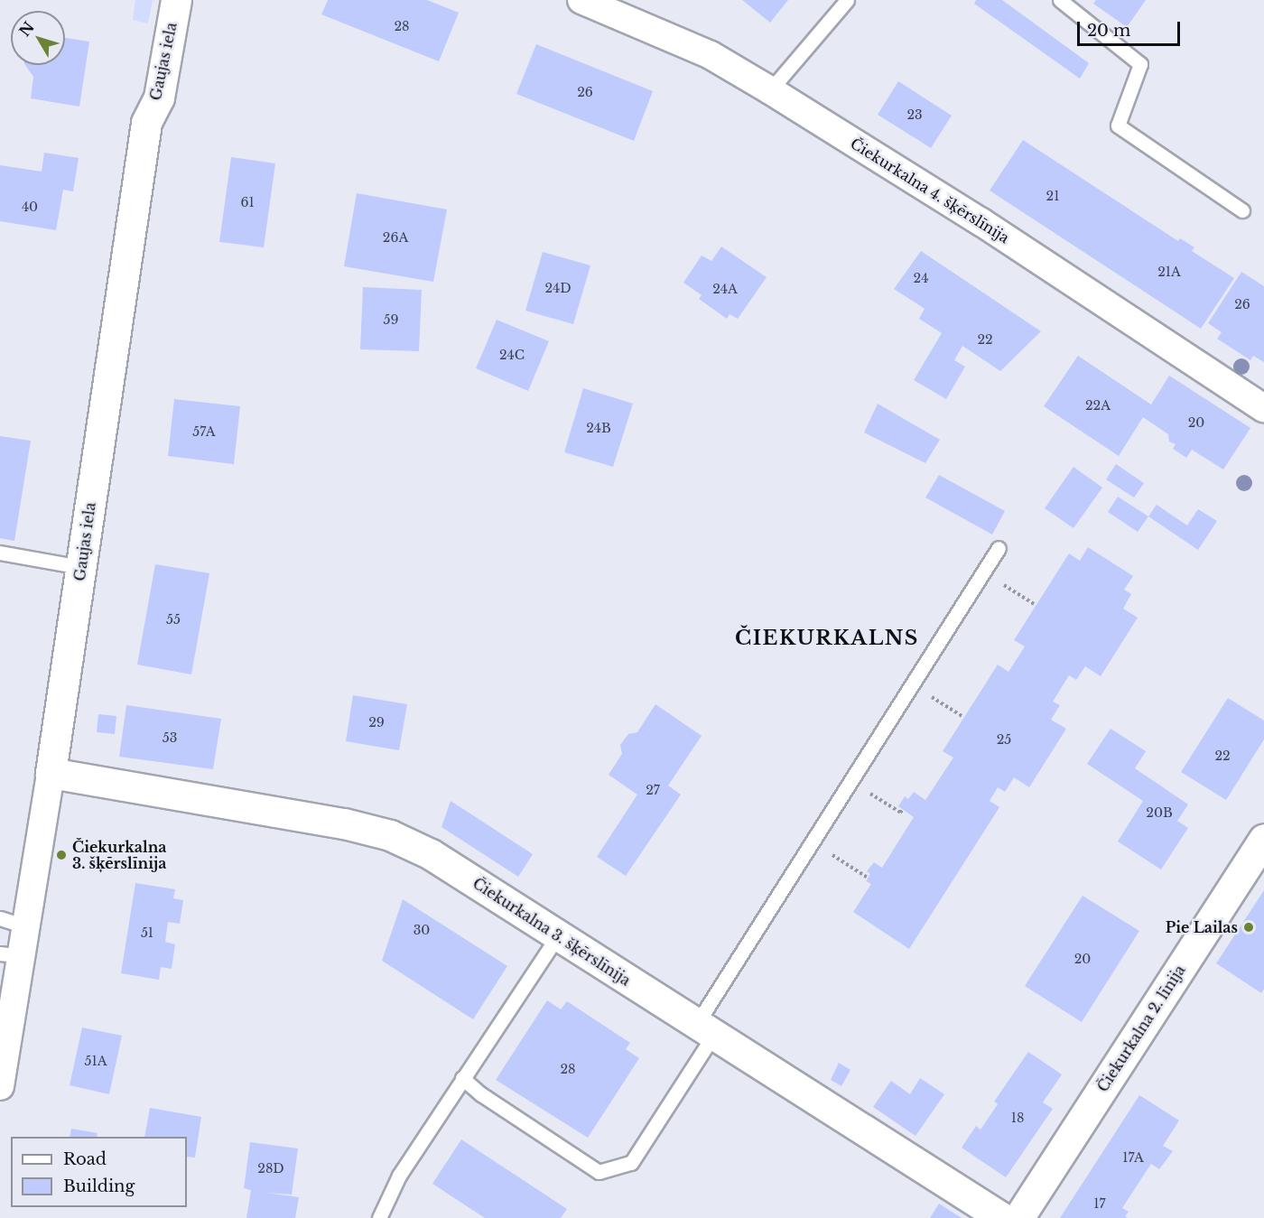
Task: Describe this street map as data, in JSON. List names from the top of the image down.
{
  "streets": {
    "street": [
      "Gaujas iela",
      "Čiekurkalna 4. šķērslīnija",
      "Čiekurkalna 3. šķērslīnija",
      "Čiekurkalna 2. līnija"
    ]
  },
  "crossings": [
    ["Gaujas iela", "Čiekurkalna 3. šķērslīnija"]
  ],
  "districts": ["ČIEKURKALNS"],
  "places": ["Čiekurkalna 3. šķērslīnija", "Pie Lailas"],
  "house_numbers": [
    "28",
    "26",
    "23",
    "21",
    "61",
    "40",
    "26A",
    "21A",
    "24",
    "24D",
    "24A",
    "26",
    "59",
    "22",
    "24C",
    "22A",
    "20",
    "24B",
    "57A",
    "55",
    "29",
    "53",
    "25",
    "22",
    "27",
    "20B",
    "30",
    "51",
    "20",
    "51A",
    "28",
    "18",
    "17A",
    "28D",
    "17"
  ],
  "legend": ["Road", "Building"],
  "scale_bar": "20 m",
  "north": "top left"
}
